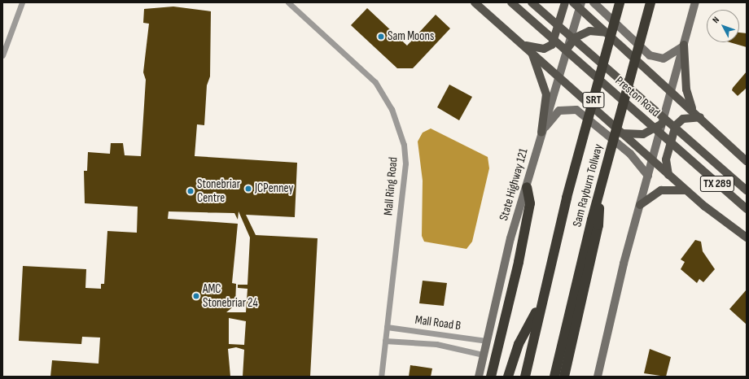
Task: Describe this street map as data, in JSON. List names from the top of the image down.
{
  "streets": {
    "highway": ["SRT", "Sam Rayburn Tollway"],
    "main road": ["Preston Road", "TX 289", "State Highway 121"],
    "street": ["Mall Ring Road", "Mall Road B"]
  },
  "crossings": [
    ["State Highway 121", "Mall Road B"],
    ["Mall Ring Road", "Mall Road B"]
  ],
  "places": [
    "Sam Moons",
    "JCPenney",
    "Stonebriar Centre",
    "AMC Stonebriar 24"
  ],
  "north": "top left"
}
